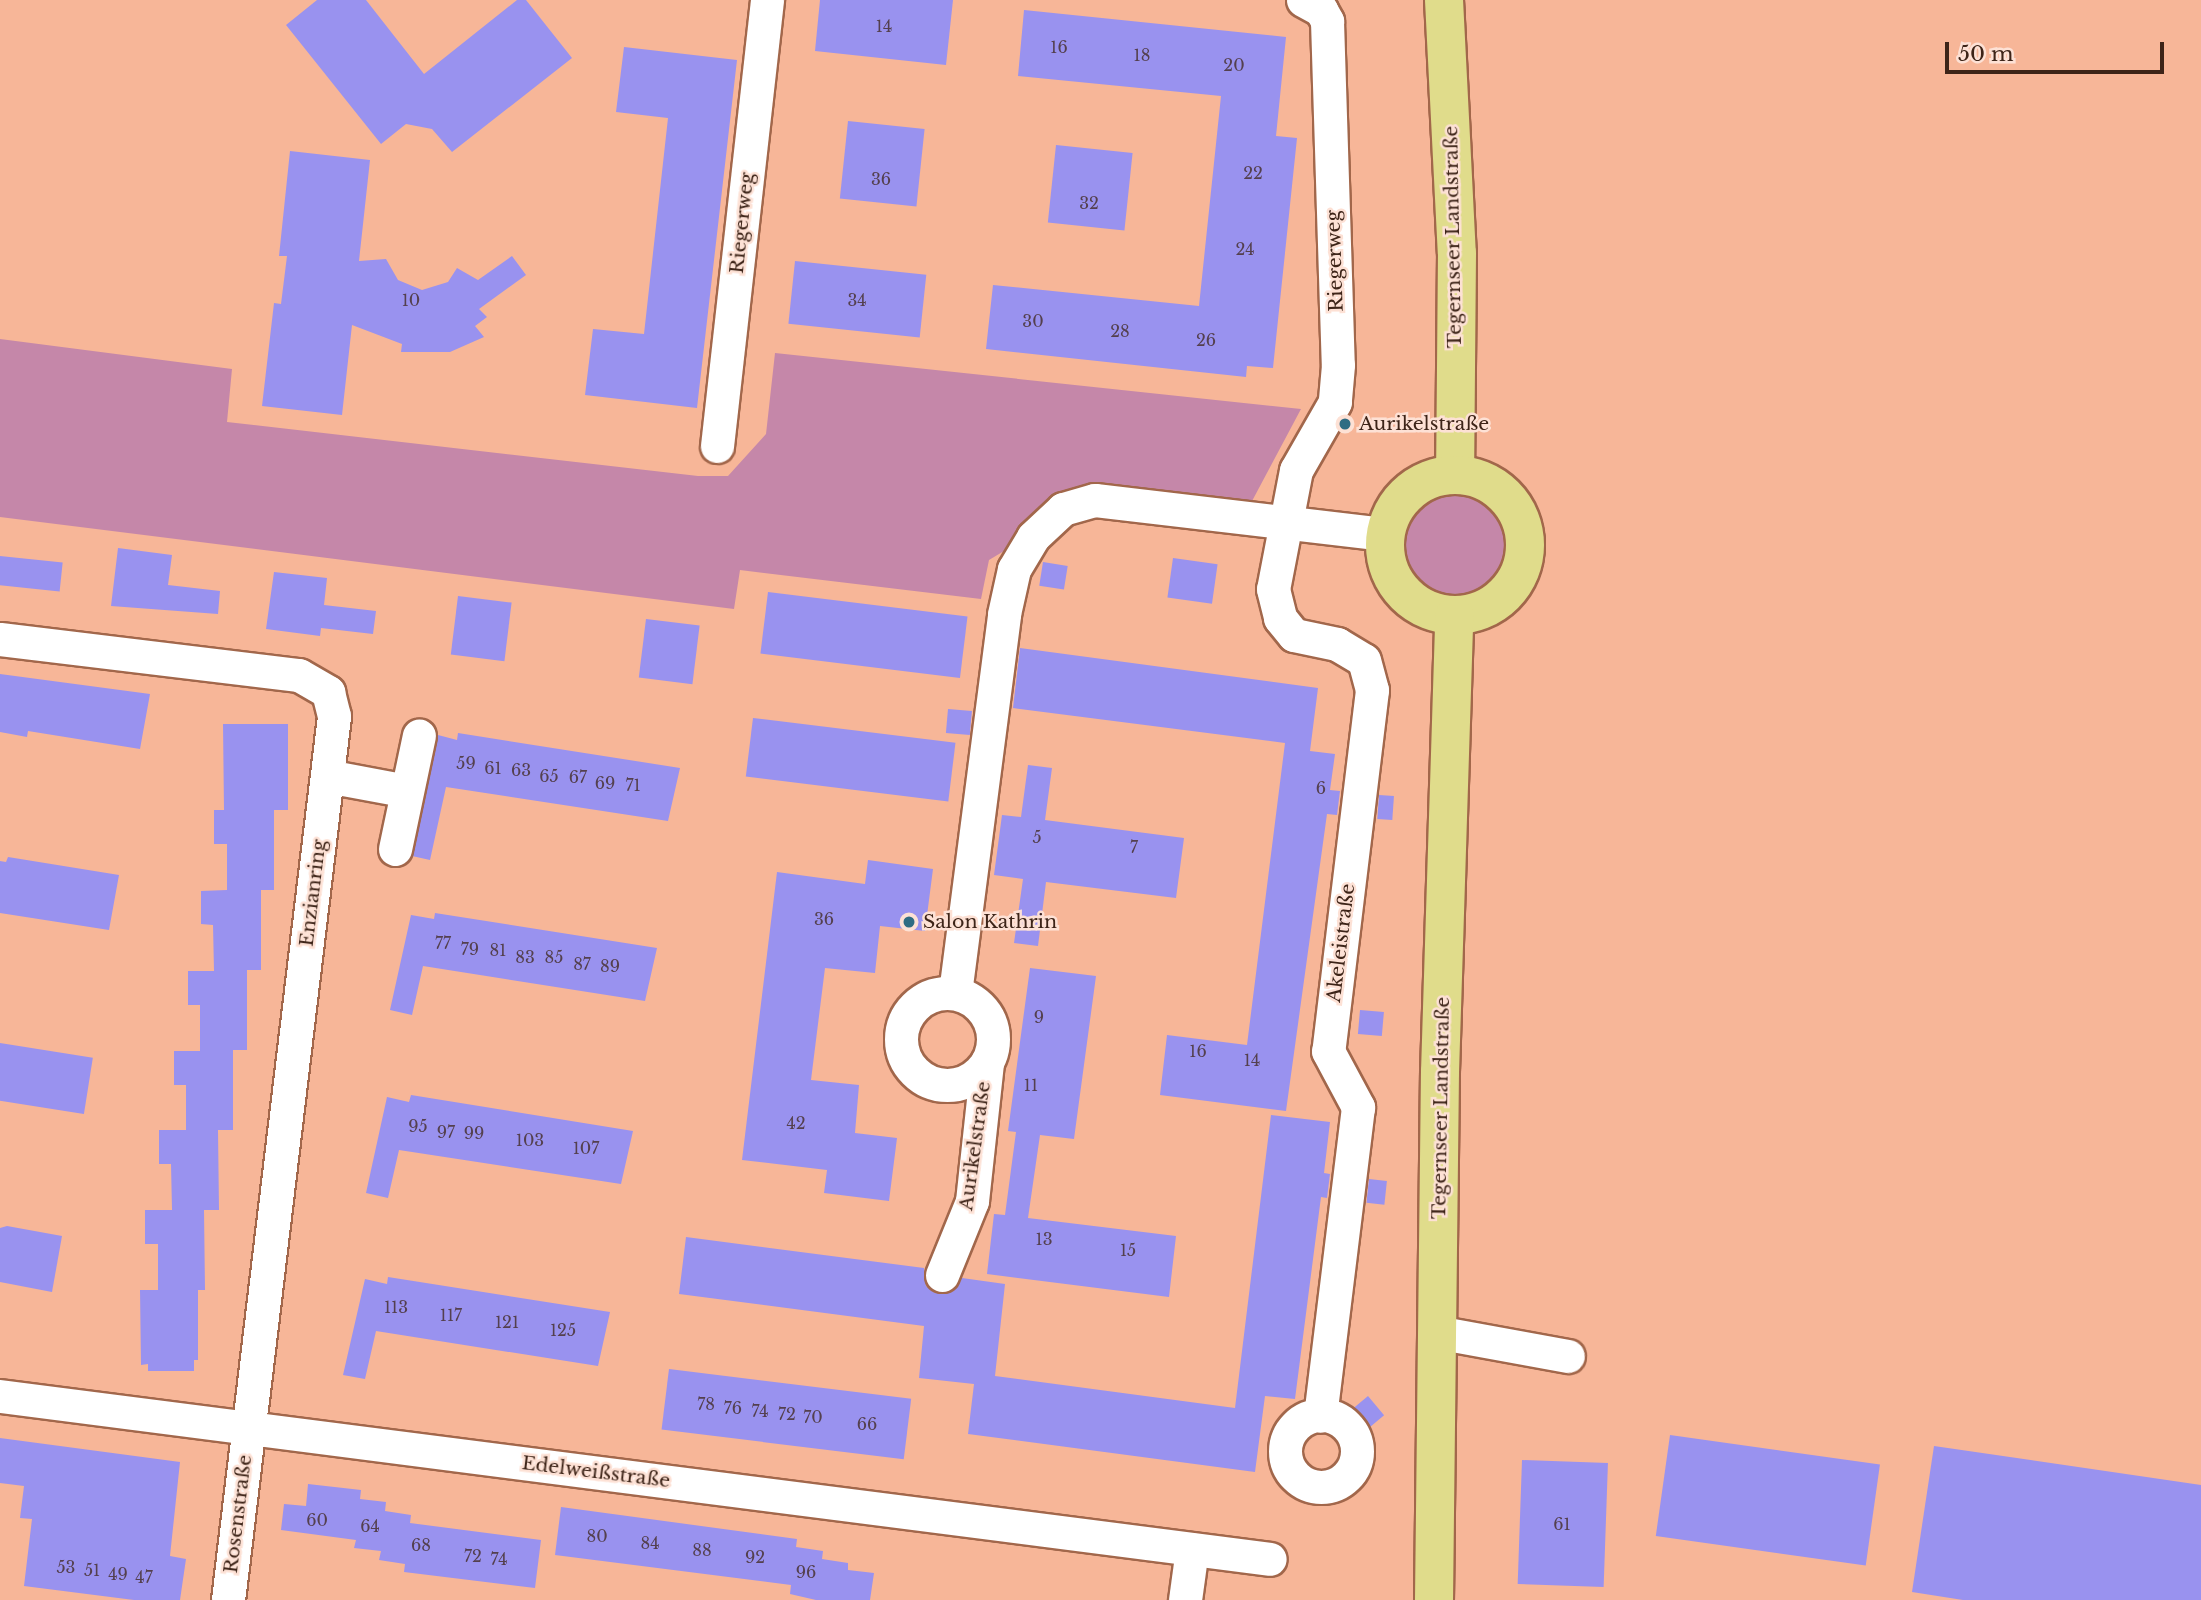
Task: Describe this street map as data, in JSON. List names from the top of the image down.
{
  "streets": {
    "main road": ["Tegernseer Landstraße"],
    "street": [
      "Riegerweg",
      "Enzianring",
      "Akeleistraße",
      "Aurikelstraße",
      "Edelweißstraße",
      "Rosenstraße"
    ]
  },
  "crossings": [
    ["Riegerweg", "Akeleistraße"],
    ["Enzianring", "Edelweißstraße"],
    ["Enzianring", "Rosenstraße"],
    ["Edelweißstraße", "Rosenstraße"]
  ],
  "places": ["Aurikelstraße", "Salon Kathrin"],
  "house_numbers": [
    "14",
    "16",
    "18",
    "20",
    "22",
    "36",
    "32",
    "24",
    "10",
    "34",
    "30",
    "28",
    "26",
    "59",
    "61",
    "63",
    "65",
    "67",
    "69",
    "71",
    "6",
    "5",
    "7",
    "36",
    "77",
    "79",
    "81",
    "83",
    "85",
    "87",
    "89",
    "9",
    "16",
    "14",
    "11",
    "42",
    "95",
    "97",
    "99",
    "103",
    "107",
    "13",
    "15",
    "113",
    "117",
    "121",
    "125",
    "78",
    "76",
    "74",
    "72",
    "70",
    "66",
    "60",
    "61",
    "64",
    "80",
    "84",
    "68",
    "88",
    "72",
    "92",
    "74",
    "53",
    "51",
    "96",
    "49",
    "47"
  ],
  "scale_bar": "50 m"
}
